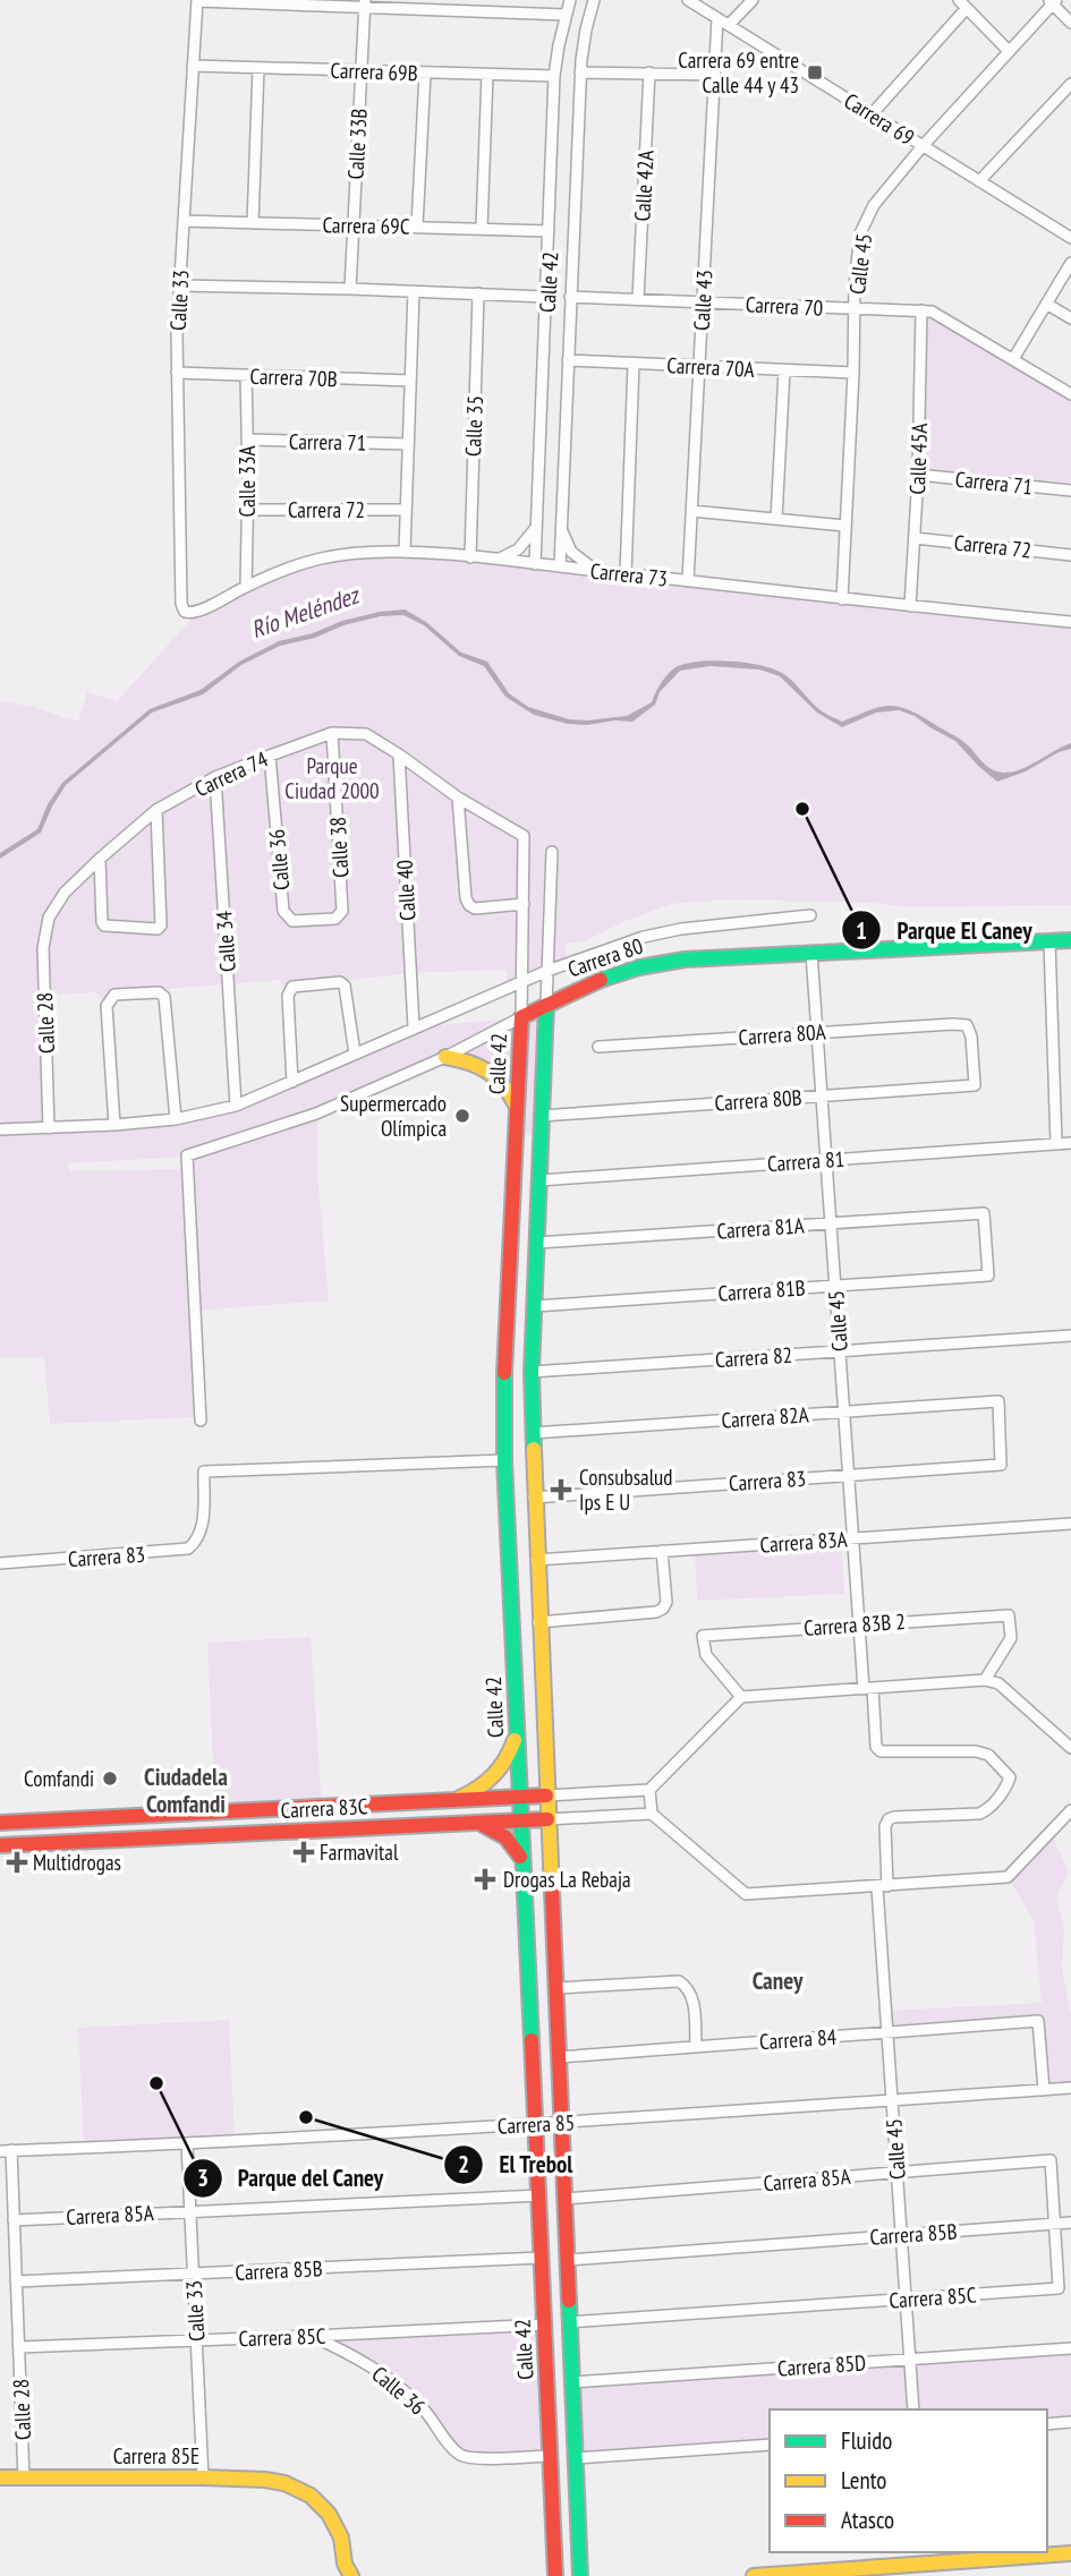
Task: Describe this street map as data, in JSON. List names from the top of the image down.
{
  "streets": {
    "street": [
      "Carrera 69B",
      "Carrera 69",
      "Calle 33B",
      "Calle 42A",
      "Carrera 69C",
      "Calle 45",
      "Calle 42",
      "Calle 33",
      "Calle 43",
      "Carrera 70",
      "Carrera 70A",
      "Carrera 70B",
      "Calle 35",
      "Carrera 71",
      "Calle 45A",
      "Calle 33A",
      "Carrera 72",
      "Carrera 73",
      "Carrera 74",
      "Calle 38",
      "Calle 36",
      "Calle 40",
      "Calle 34",
      "Carrera 80",
      "Calle 28",
      "Carrera 80A",
      "Carrera 80B",
      "Carrera 81",
      "Carrera 81A",
      "Carrera 81B",
      "Carrera 82",
      "Carrera 82A",
      "Carrera 83",
      "Carrera 83A",
      "Carrera 83B 2",
      "Carrera 83C",
      "Carrera 84",
      "Carrera 85",
      "Carrera 85A",
      "Carrera 85B",
      "Carrera 85C",
      "Carrera 85D",
      "Carrera 85E"
    ]
  },
  "crossings": [
    ["Carrera 69B", "Calle 33B"],
    ["Carrera 69B", "Calle 42"],
    ["Carrera 69B", "Calle 33"],
    ["Carrera 69", "Calle 45"],
    ["Carrera 69", "Calle 43"],
    ["Calle 33B", "Carrera 69C"],
    ["Calle 42A", "Carrera 70"],
    ["Carrera 69C", "Calle 42"],
    ["Carrera 69C", "Calle 33"],
    ["Calle 45", "Carrera 70"],
    ["Calle 45", "Carrera 70A"],
    ["Calle 45", "Carrera 73"],
    ["Calle 45", "Carrera 80"],
    ["Calle 45", "Carrera 80A"],
    ["Calle 45", "Carrera 80B"],
    ["Calle 45", "Carrera 81"],
    ["Calle 45", "Carrera 81A"],
    ["Calle 45", "Carrera 81B"],
    ["Calle 45", "Carrera 82"],
    ["Calle 45", "Carrera 82A"],
    ["Calle 45", "Carrera 83"],
    ["Calle 45", "Carrera 83A"],
    ["Calle 45", "Carrera 83B 2"],
    ["Calle 45", "Carrera 84"],
    ["Calle 45", "Carrera 85"],
    ["Calle 45", "Carrera 85A"],
    ["Calle 45", "Carrera 85B"],
    ["Calle 45", "Carrera 85C"],
    ["Calle 45", "Carrera 85D"],
    ["Calle 42", "Carrera 70"],
    ["Calle 42", "Carrera 70A"],
    ["Calle 42", "Carrera 73"],
    ["Calle 42", "Carrera 74"],
    ["Calle 42", "Calle 36"],
    ["Calle 42", "Carrera 80"],
    ["Calle 42", "Carrera 83"],
    ["Calle 42", "Carrera 83C"],
    ["Calle 42", "Carrera 85"],
    ["Calle 42", "Carrera 85A"],
    ["Calle 42", "Carrera 85B"],
    ["Calle 42", "Carrera 85C"],
    ["Calle 33", "Carrera 70B"],
    ["Calle 33", "Carrera 73"],
    ["Calle 33", "Carrera 85"],
    ["Calle 33", "Carrera 85A"],
    ["Calle 33", "Carrera 85B"],
    ["Calle 33", "Carrera 85C"],
    ["Calle 33", "Carrera 85E"],
    ["Calle 43", "Carrera 70"],
    ["Calle 43", "Carrera 70A"],
    ["Calle 43", "Carrera 73"],
    ["Carrera 70", "Calle 45A"],
    ["Carrera 70B", "Calle 33A"],
    ["Calle 35", "Carrera 73"],
    ["Carrera 71", "Calle 45A"],
    ["Carrera 71", "Calle 33A"],
    ["Calle 45A", "Carrera 72"],
    ["Calle 45A", "Carrera 73"],
    ["Calle 33A", "Carrera 72"],
    ["Calle 33A", "Carrera 73"],
    ["Carrera 74", "Calle 38"],
    ["Carrera 74", "Calle 36"],
    ["Carrera 74", "Calle 40"],
    ["Carrera 74", "Calle 34"],
    ["Carrera 74", "Calle 28"],
    ["Calle 38", "Calle 36"],
    ["Calle 36", "Carrera 85C"],
    ["Calle 40", "Carrera 80"],
    ["Calle 34", "Carrera 80"],
    ["Carrera 80", "Calle 28"],
    ["Calle 28", "Carrera 85"],
    ["Calle 28", "Carrera 85A"],
    ["Calle 28", "Carrera 85B"],
    ["Calle 28", "Carrera 85C"],
    ["Calle 28", "Carrera 85E"],
    ["Carrera 80A", "Carrera 80B"],
    ["Carrera 81A", "Carrera 81B"],
    ["Carrera 82A", "Carrera 83"],
    ["Carrera 84", "Carrera 85"],
    ["Carrera 85A", "Carrera 85B"],
    ["Carrera 85A", "Carrera 85C"],
    ["Carrera 85B", "Carrera 85C"]
  ],
  "districts": ["Ciudadela Comfandi", "Caney"],
  "water": ["Río Meléndez"],
  "parks": ["Parque Ciudad 2000"],
  "places": {
    "transit": ["Carrera 69 entre Calle 44 y 43"],
    "other": [
      "Parque El Caney",
      "Supermercado Olímpica",
      "Comfandi",
      "Parque del Caney",
      "El Trebol"
    ],
    "health": [
      "Consubsalud Ips E U",
      "Farmavital",
      "Multidrogas",
      "Drogas La Rebaja"
    ]
  },
  "legend": ["Fluido", "Lento", "Atasco"]
}
